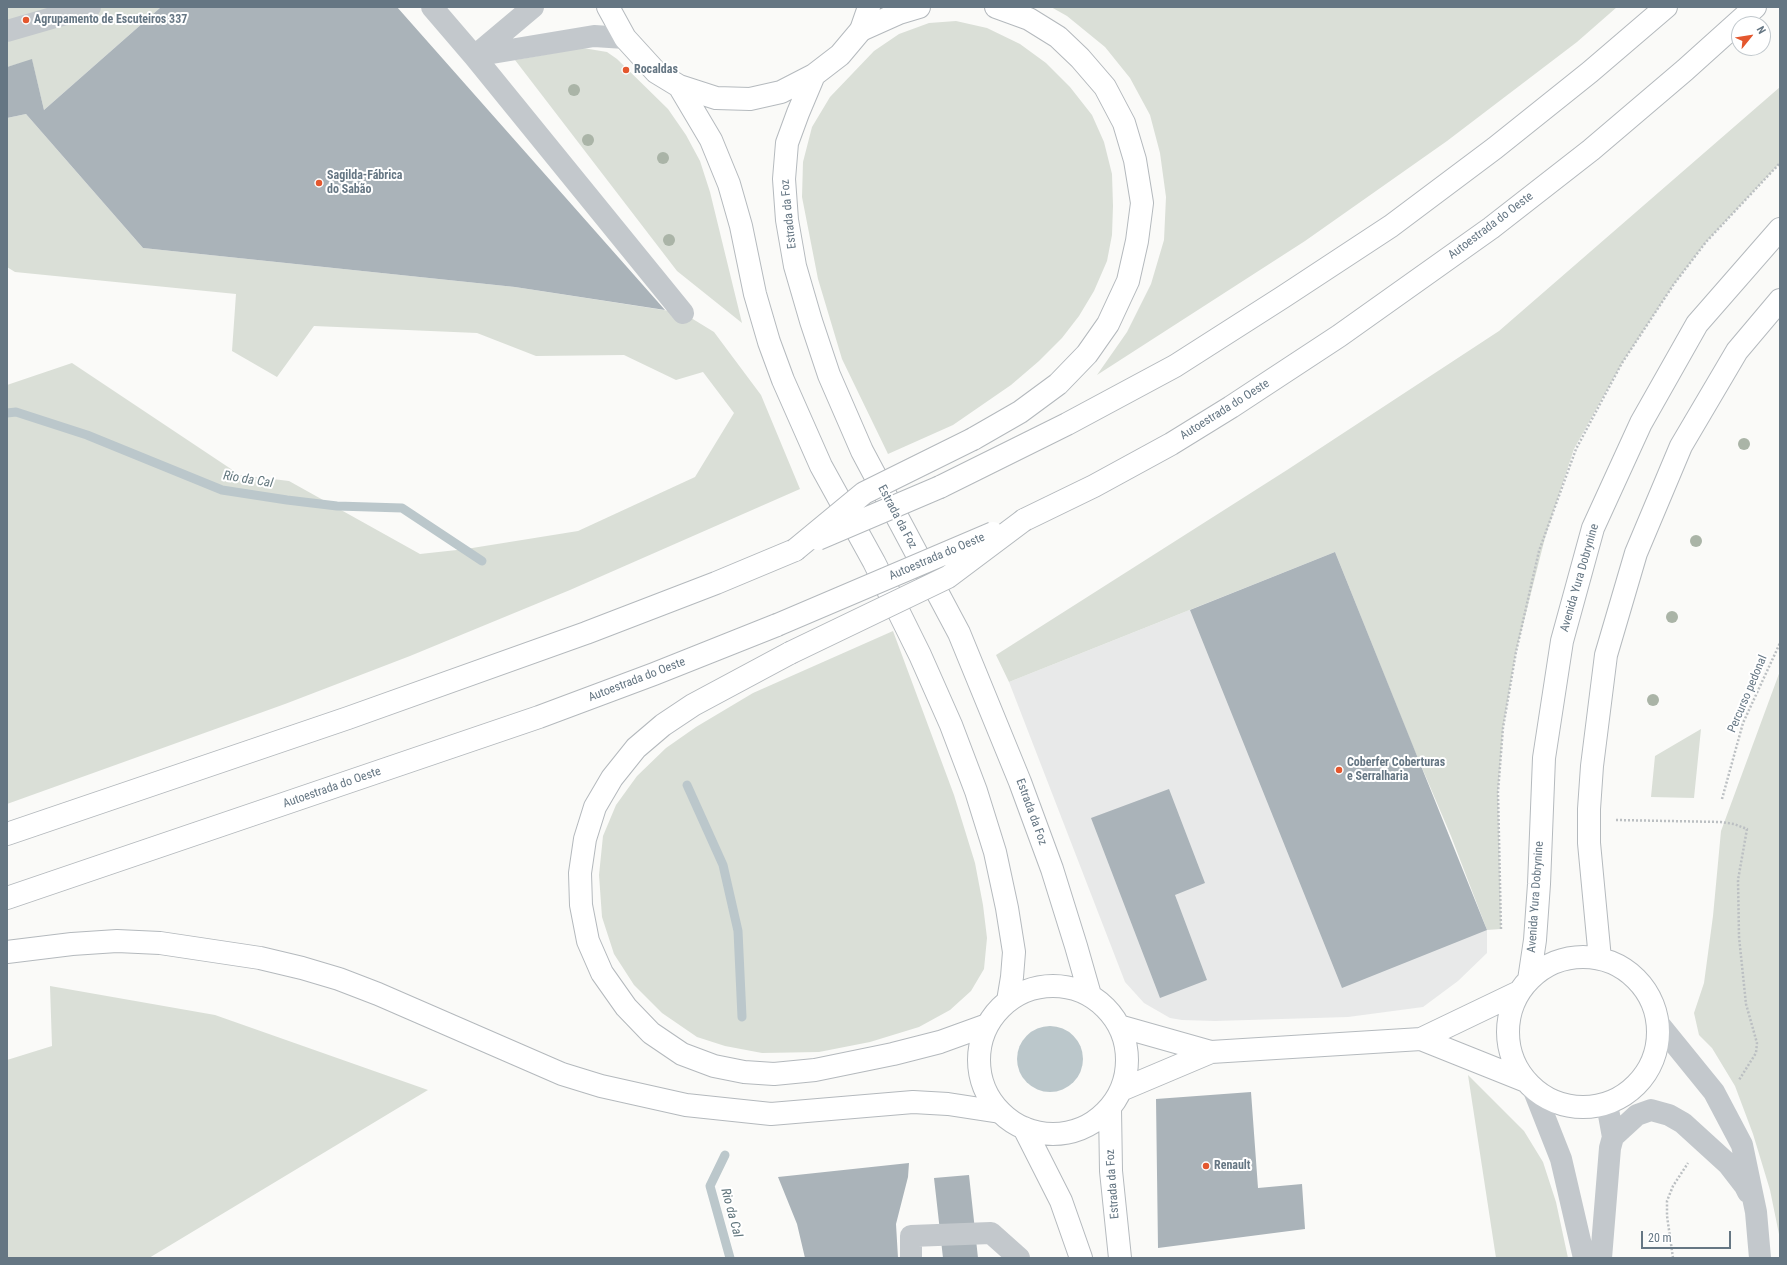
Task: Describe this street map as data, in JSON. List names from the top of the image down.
{
  "streets": {
    "main road": ["Estrada da Foz", "Autoestrada do Oeste", "Avenida Yura Dobrynine"],
    "path": ["Percurso pedonal"]
  },
  "water": ["Rio da Cal"],
  "places": [
    "Agrupamento de Escuteiros 337",
    "Rocaldas",
    "Sagilda-Fábrica do Sabão",
    "Coberfer Coberturas e Serralharia",
    "Renault"
  ],
  "scale_bar": "20 m",
  "north": "top right"
}
